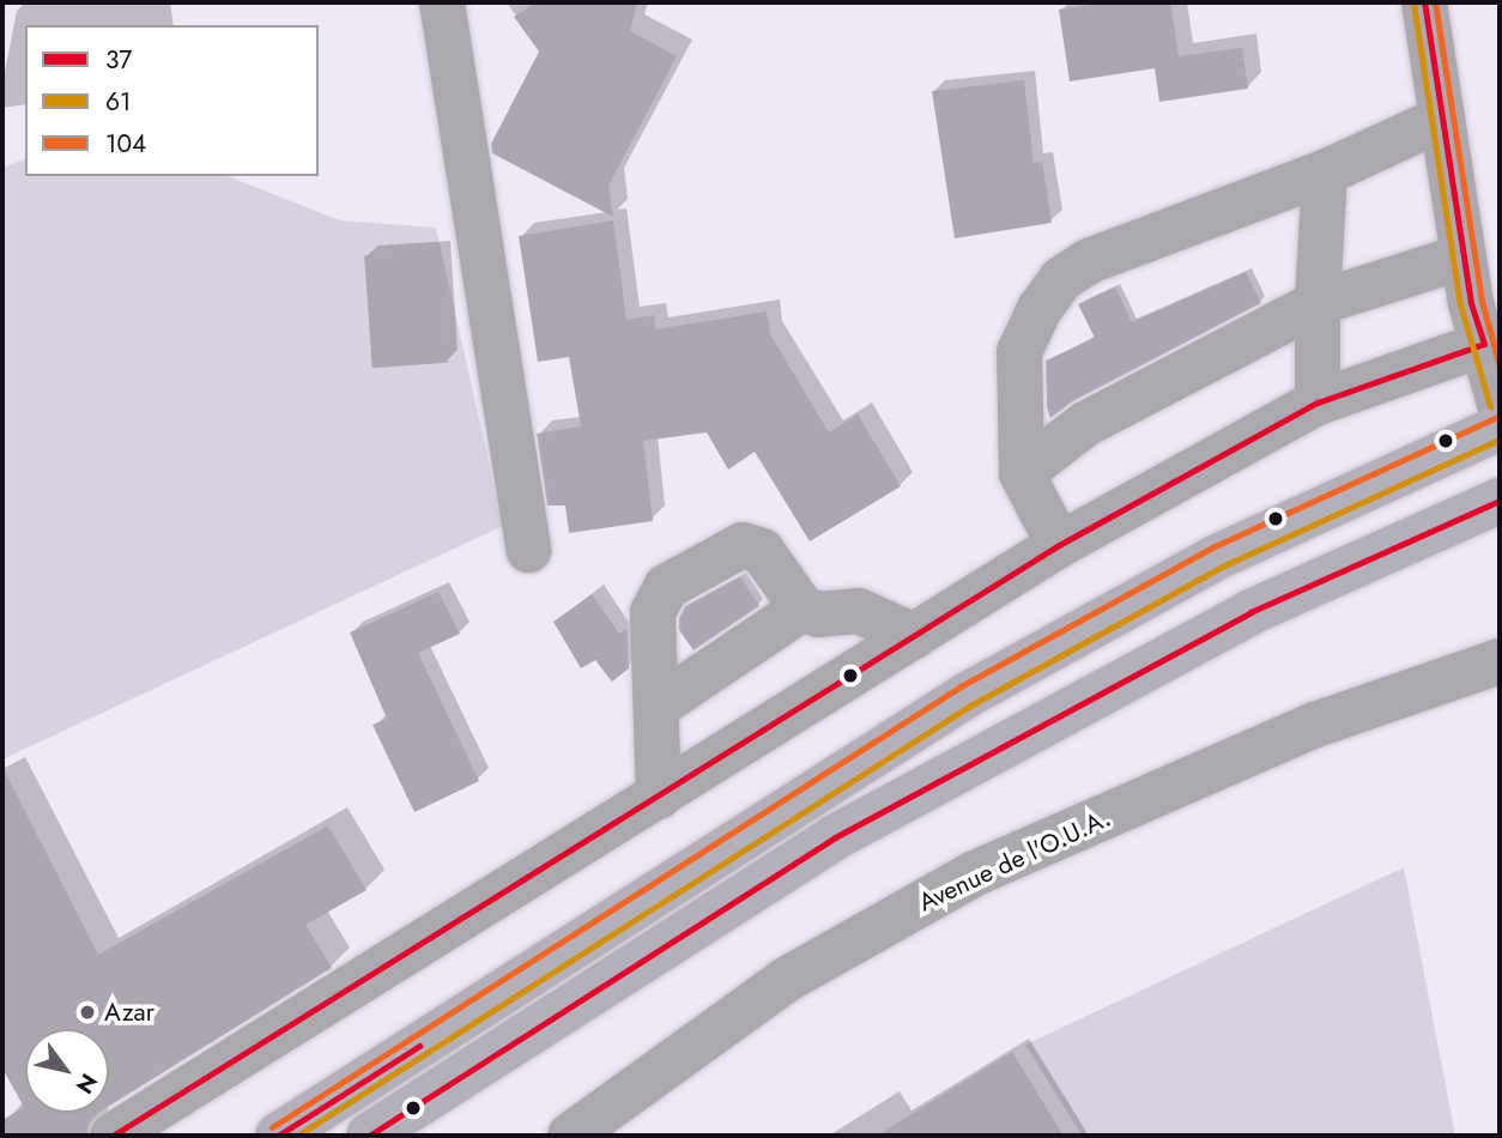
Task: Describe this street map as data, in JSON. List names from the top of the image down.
{
  "streets": {
    "street": ["Avenue de l'O.U.A."]
  },
  "places": ["Azar"],
  "lines": ["transit line 37", "transit line 104", "transit line 61"],
  "legend": ["37", "61", "104"],
  "north": "bottom right"
}
